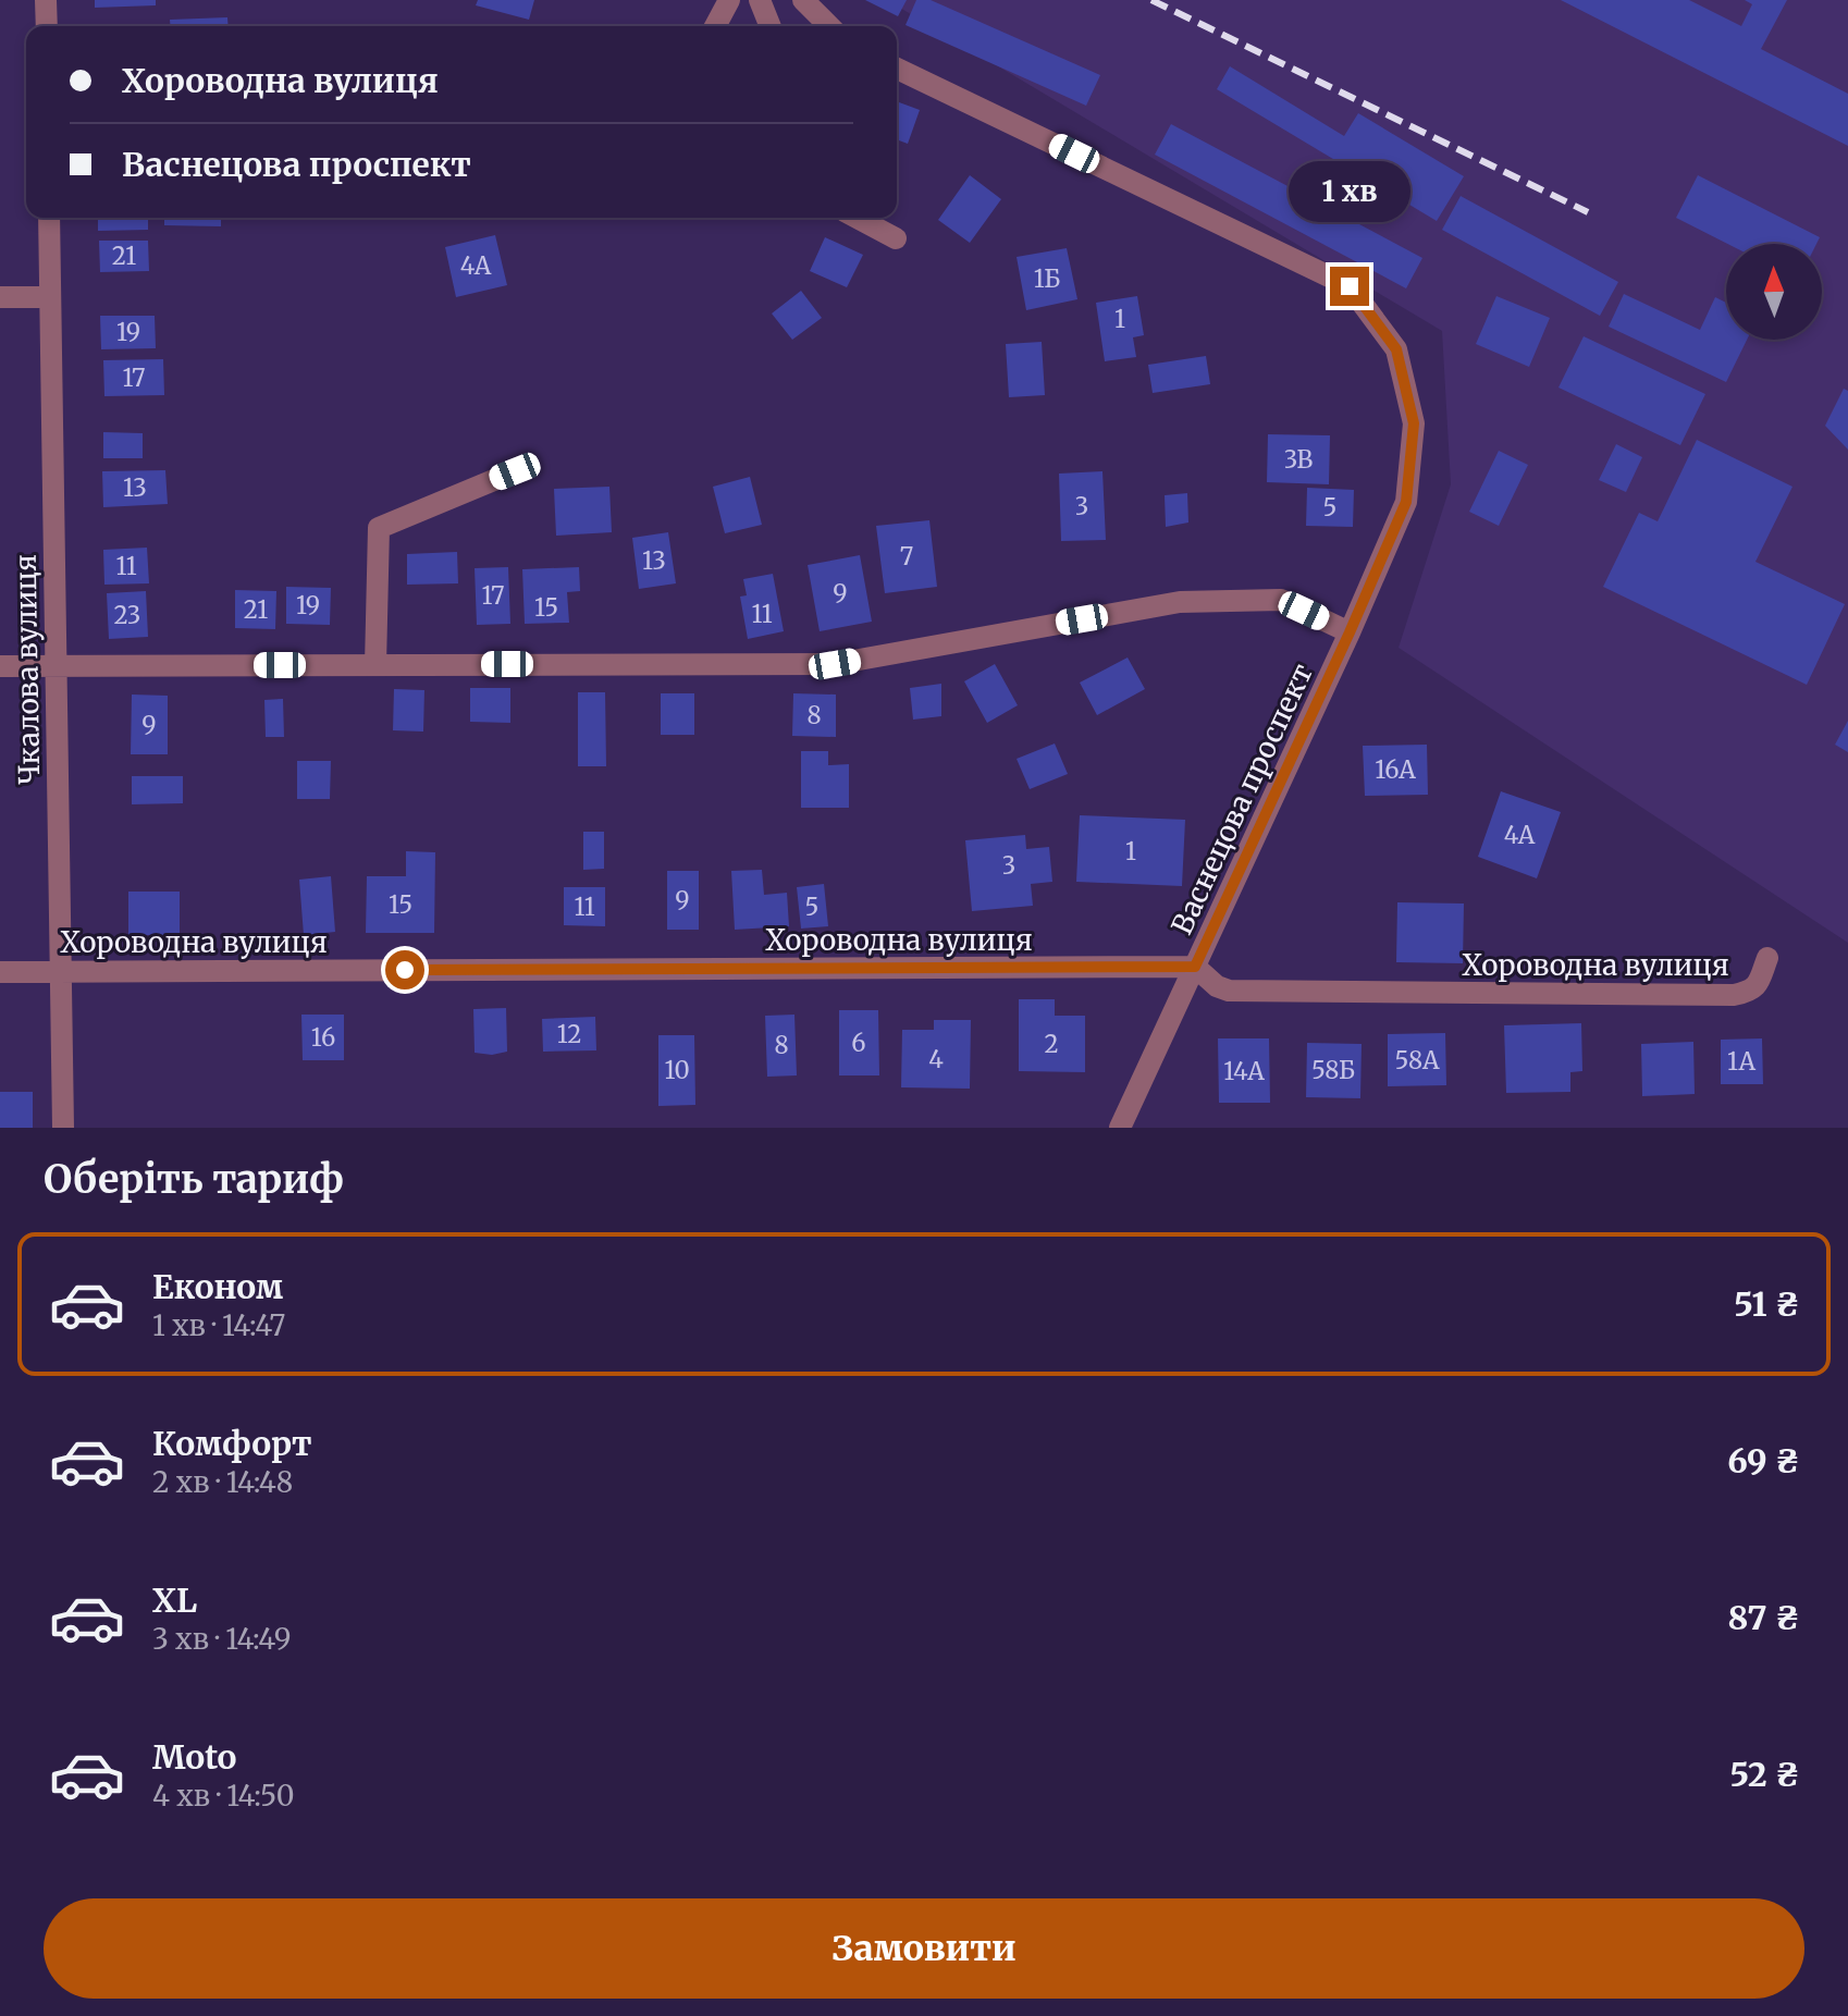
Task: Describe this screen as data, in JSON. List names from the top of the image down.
{
  "streets": {
    "street": ["Чкалова вулиця", "Васнецова проспект", "Хороводна вулиця"]
  },
  "crossings": [
    ["Чкалова вулиця", "Хороводна вулиця"],
    ["Васнецова проспект", "Хороводна вулиця"]
  ],
  "house_numbers": [
    "21",
    "4А",
    "1Б",
    "1",
    "19",
    "17",
    "3В",
    "13",
    "3",
    "5",
    "7",
    "13",
    "11",
    "9",
    "17",
    "19",
    "15",
    "21",
    "11",
    "23",
    "8",
    "9",
    "16А",
    "4А",
    "1",
    "3",
    "9",
    "15",
    "11",
    "5",
    "12",
    "16",
    "6",
    "2",
    "8",
    "4",
    "58А",
    "1А",
    "10",
    "58Б",
    "14А"
  ],
  "north": "top",
  "page": {
    "banner": ["Хороводна вулиця", "Васнецова проспект"],
    "bubble": "1 хв",
    "heading": "Оберіть тариф",
    "list": [
      {
        "name": "Економ",
        "note": "1 хв · 14:47",
        "value": "51 ₴"
      },
      {
        "name": "Комфорт",
        "note": "2 хв · 14:48",
        "value": "69 ₴"
      },
      {
        "name": "XL",
        "note": "3 хв · 14:49",
        "value": "87 ₴"
      },
      {
        "name": "Moto",
        "note": "4 хв · 14:50",
        "value": "52 ₴"
      }
    ],
    "buttons": "Замовити"
  }
}
